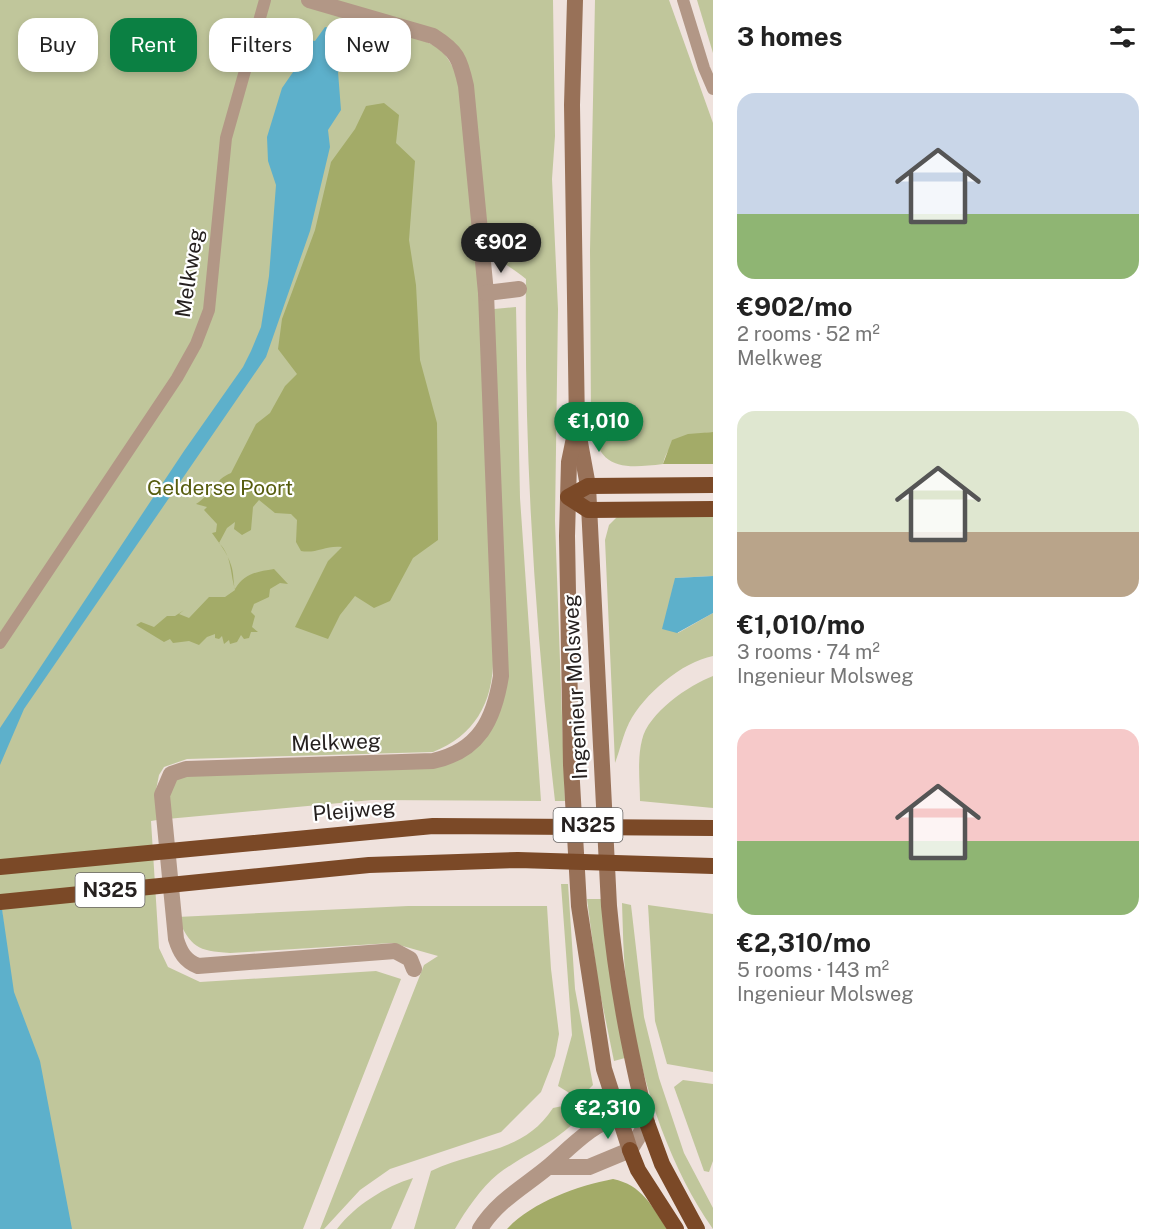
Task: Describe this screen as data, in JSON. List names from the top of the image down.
{
  "streets": {
    "highway": ["Pleijweg", "N325"],
    "main road": ["Ingenieur Molsweg"],
    "street": ["Melkweg"]
  },
  "parks": ["Gelderse Poort"],
  "page": {
    "heading": "3 homes",
    "chip": [
      "Buy",
      "Rent",
      "Filters",
      "New"
    ],
    "list": [
      {
        "name": "€902/mo",
        "note": "2 rooms · 52 m² · Melkweg"
      },
      {
        "name": "€1,010/mo",
        "note": "3 rooms · 74 m² · Ingenieur Molsweg"
      },
      {
        "name": "€2,310/mo",
        "note": "5 rooms · 143 m² · Ingenieur Molsweg"
      }
    ],
    "price": ["€902", "€1,010", "€2,310"]
  }
}
